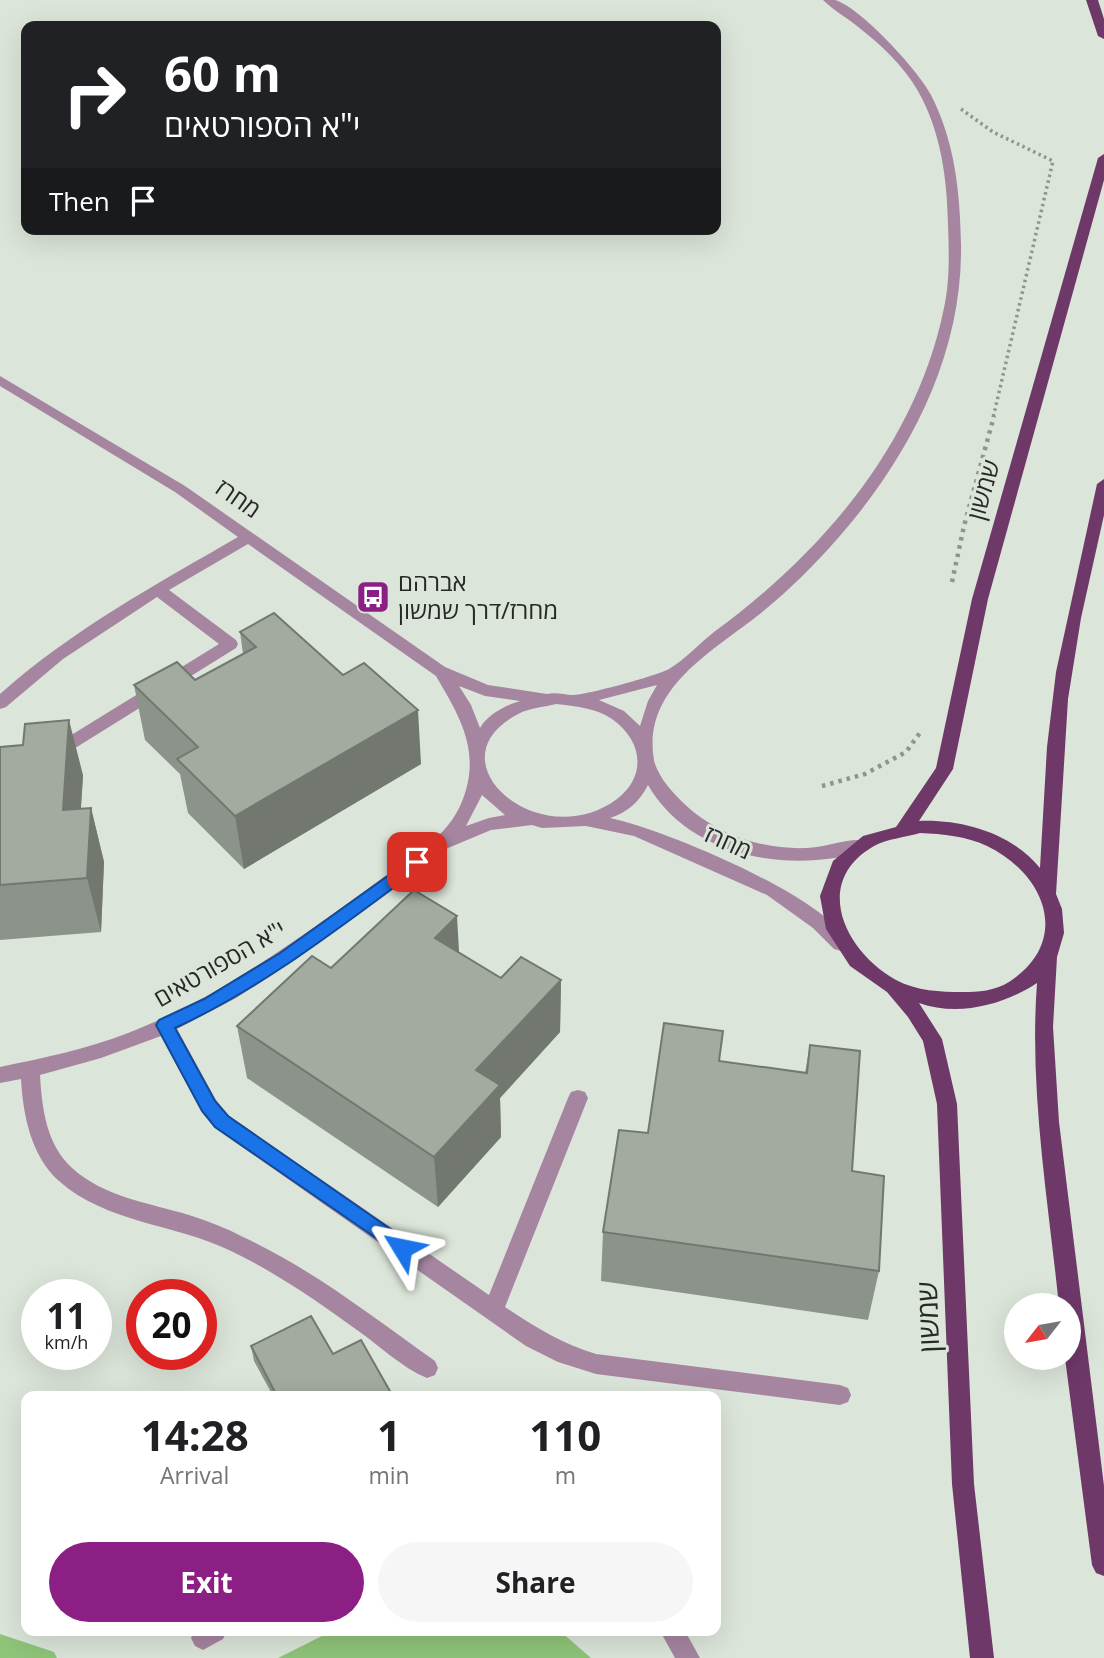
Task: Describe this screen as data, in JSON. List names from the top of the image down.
{
  "streets": {
    "main road": ["שמשון"],
    "street": ["מחרז", "י\"א הספורטאים"]
  },
  "crossings": [
    ["שמשון", "מחרז"]
  ],
  "places": {
    "bus stop": ["אברהם מחרז/דרך שמשון"]
  },
  "north": "bottom left",
  "page": {
    "turn": ["60 m", "י\"א הספורטאים"],
    "then": "Then",
    "speed": "11 km/h",
    "limit": "20",
    "eta": [
      "14:28",
      "Arrival",
      "1",
      "min",
      "110",
      "m"
    ],
    "buttons": ["Exit", "Share"]
  }
}
